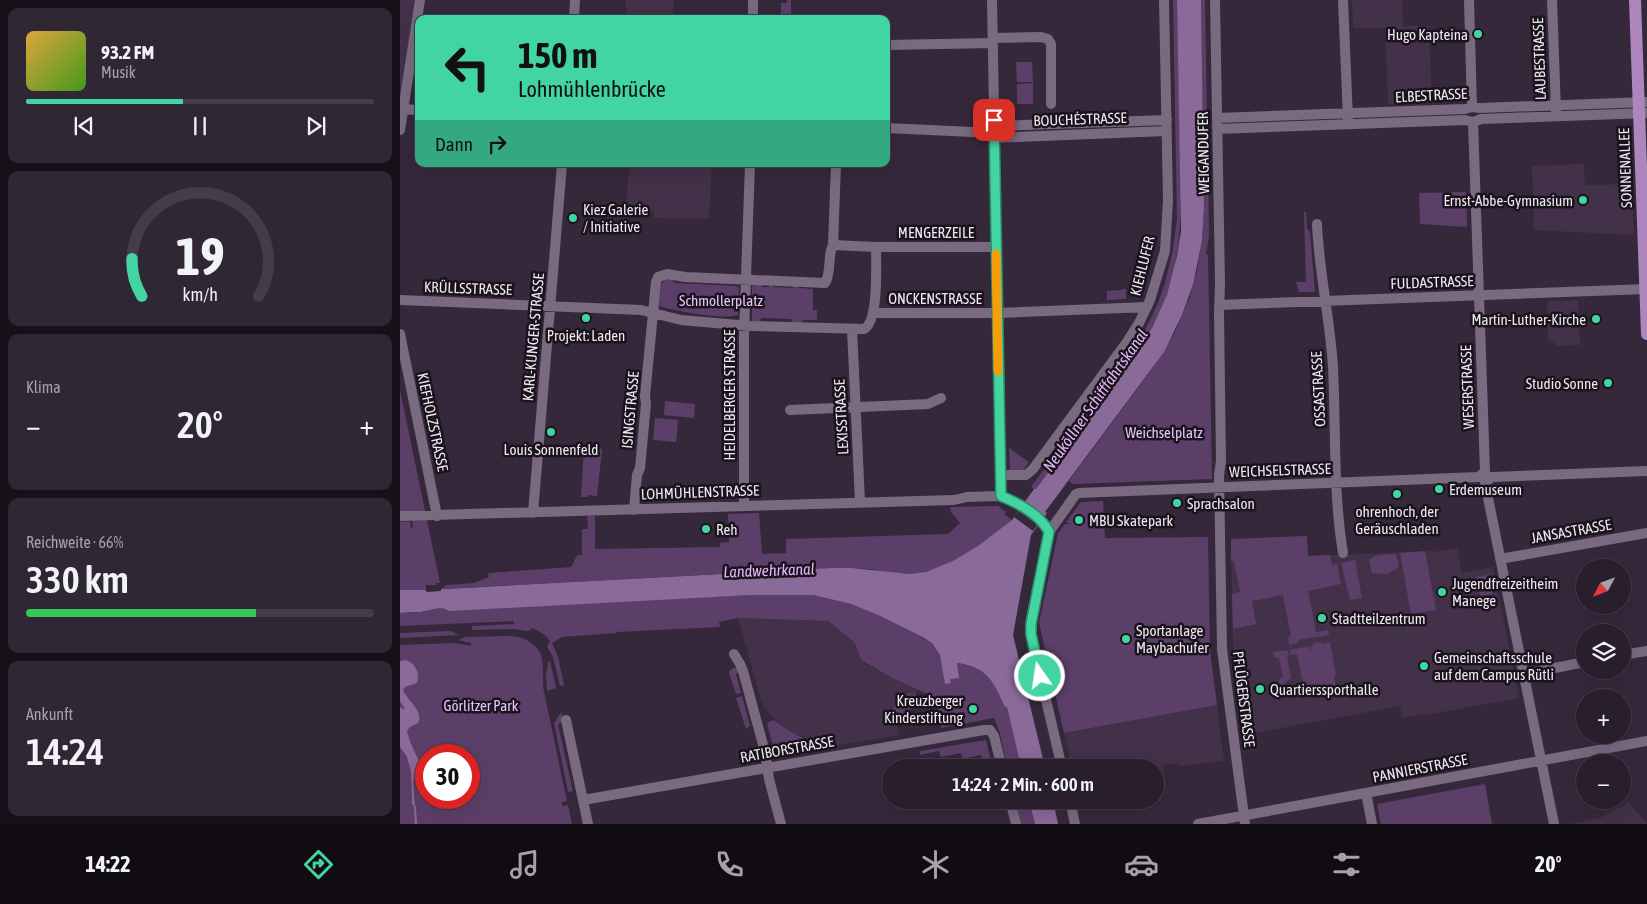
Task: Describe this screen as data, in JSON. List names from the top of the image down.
{
  "streets": {
    "main road": ["SONNENALLEE"],
    "street": [
      "LAUBESTRASSE",
      "ELBESTRASSE",
      "BOUCHÉSTRASSE",
      "WEIGANDUFER",
      "MENGERZEILE",
      "KIEHLUFER",
      "FULDASTRASSE",
      "KRÜLLSSTRASSE",
      "ONCKENSTRASSE",
      "KARL-KUNGER-STRASSE",
      "WESERSTRASSE",
      "OSSASTRASSE",
      "HEIDELBERGER STRASSE",
      "ISINGSTRASSE",
      "LEXISSTRASSE",
      "KIEFHOLZSTRASSE",
      "WEICHSELSTRASSE",
      "LOHMÜHLENSTRASSE",
      "JANSASTRASSE",
      "PFLÜGERSTRASSE",
      "RATIBORSTRASSE",
      "PANNIERSTRASSE"
    ]
  },
  "crossings": [
    ["LAUBESTRASSE", "ELBESTRASSE"],
    ["ELBESTRASSE", "WEIGANDUFER"],
    ["ELBESTRASSE", "SONNENALLEE"],
    ["ELBESTRASSE", "WESERSTRASSE"],
    ["BOUCHÉSTRASSE", "KIEHLUFER"],
    ["WEIGANDUFER", "FULDASTRASSE"],
    ["SONNENALLEE", "FULDASTRASSE"],
    ["KIEHLUFER", "ONCKENSTRASSE"],
    ["FULDASTRASSE", "WESERSTRASSE"],
    ["FULDASTRASSE", "OSSASTRASSE"],
    ["KRÜLLSSTRASSE", "KARL-KUNGER-STRASSE"],
    ["KRÜLLSSTRASSE", "ISINGSTRASSE"],
    ["KARL-KUNGER-STRASSE", "LOHMÜHLENSTRASSE"],
    ["WESERSTRASSE", "WEICHSELSTRASSE"],
    ["OSSASTRASSE", "WEICHSELSTRASSE"],
    ["HEIDELBERGER STRASSE", "LOHMÜHLENSTRASSE"],
    ["ISINGSTRASSE", "LOHMÜHLENSTRASSE"],
    ["LEXISSTRASSE", "LOHMÜHLENSTRASSE"],
    ["KIEFHOLZSTRASSE", "LOHMÜHLENSTRASSE"],
    ["WEICHSELSTRASSE", "PFLÜGERSTRASSE"],
    ["PFLÜGERSTRASSE", "PANNIERSTRASSE"]
  ],
  "water": ["Neuköllner Schifffahrtskanal", "Landwehrkanal"],
  "parks": ["Schmollerplatz", "Weichselplatz", "Görlitzer Park"],
  "places": [
    "Hugo Kapteina",
    "Ernst-Abbe-Gymnasium",
    "Kiez Galerie / Initiative",
    "Projekt: Laden",
    "Martin-Luther-Kirche",
    "Studio Sonne",
    "Louis Sonnenfeld",
    "Erdemuseum",
    "ohrenhoch, der Geräuschladen",
    "Sprachsalon",
    "MBU Skatepark",
    "Reh",
    "Jugendfreizeitheim Manege",
    "Stadtteilzentrum",
    "Sportanlage Maybachufer",
    "Gemeinschaftsschule auf dem Campus Rütli",
    "Quartierssporthalle",
    "Kreuzberger Kinderstiftung"
  ],
  "north": "bottom left",
  "page": {
    "turn": ["150 m", "Lohmühlenbrücke"],
    "song": ["93.2 FM", "Musik"],
    "then": "Dann",
    "tile": [
      "Klima",
      ["Reichweite · 66%", "330 km"],
      ["Ankunft", "14:24"]
    ],
    "heat": ["−", "20°", "+"],
    "map_buttons": ["+", "−"],
    "limit": "30",
    "trip": "14:24 · 2 Min. · 600 m",
    "tabs": ["14:22", "20°"],
    "gauge": ["19", "km/h"]
  }
}
